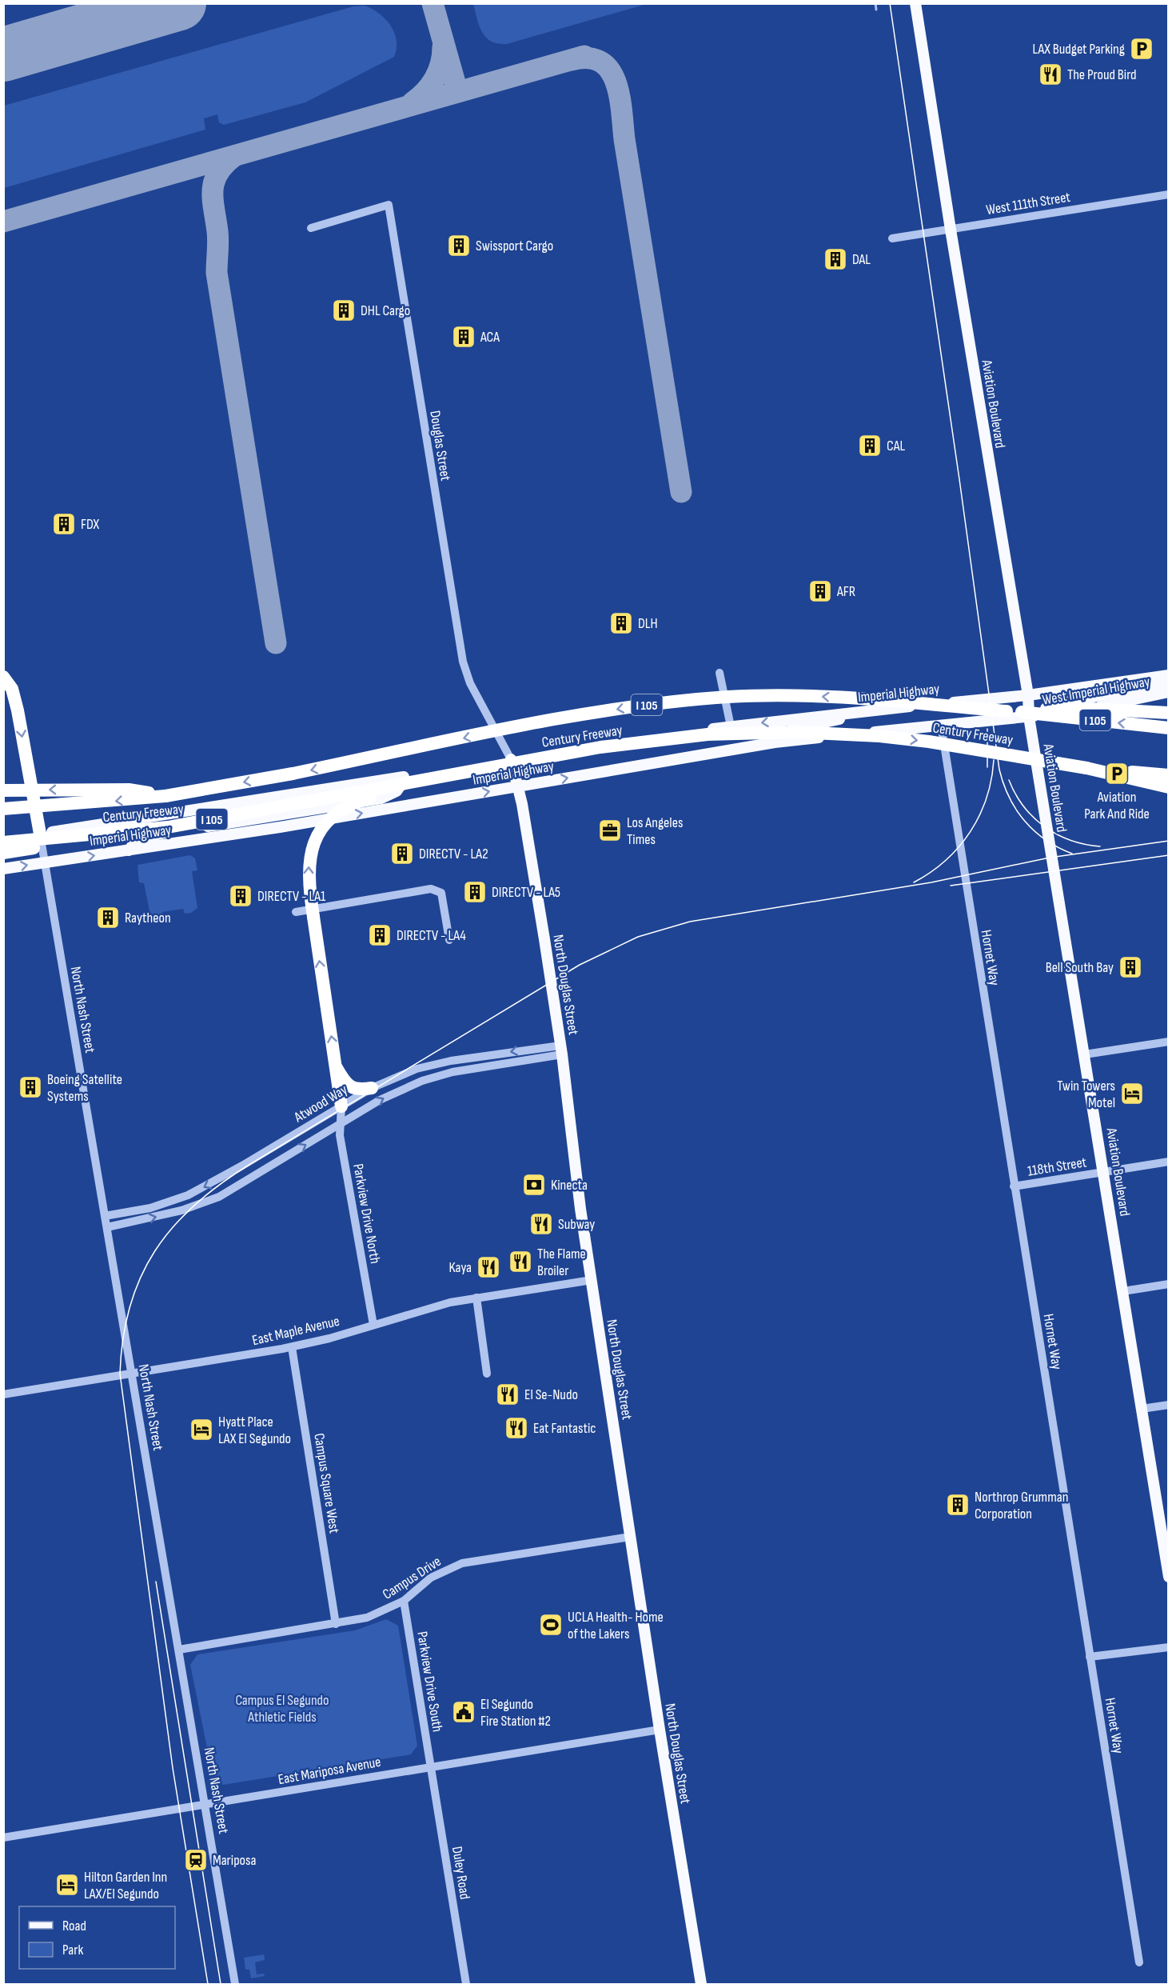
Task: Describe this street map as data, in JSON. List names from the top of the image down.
{
  "streets": {
    "highway": ["I 105", "Century Freeway"],
    "main road": [
      "Aviation Boulevard",
      "West Imperial Highway",
      "Imperial Highway",
      "North Douglas Street"
    ],
    "street": [
      "West 111th Street",
      "Douglas Street",
      "Hornet Way",
      "North Nash Street",
      "Atwood Way",
      "118th Street",
      "Parkview Drive North",
      "East Maple Avenue",
      "Campus Square West",
      "Campus Drive",
      "Parkview Drive South",
      "East Mariposa Avenue",
      "Duley Road"
    ]
  },
  "crossings": [
    ["West 111th Street", "Aviation Boulevard"],
    ["Aviation Boulevard", "West Imperial Highway"],
    ["Aviation Boulevard", "Imperial Highway"],
    ["Aviation Boulevard", "Century Freeway"],
    ["Aviation Boulevard", "118th Street"],
    ["Douglas Street", "Imperial Highway"],
    ["Douglas Street", "North Douglas Street"],
    ["West Imperial Highway", "Imperial Highway"],
    ["West Imperial Highway", "Century Freeway"],
    ["Imperial Highway", "Century Freeway"],
    ["Imperial Highway", "Hornet Way"],
    ["Imperial Highway", "North Douglas Street"],
    ["Imperial Highway", "North Nash Street"],
    ["Hornet Way", "118th Street"],
    ["North Douglas Street", "Atwood Way"],
    ["North Douglas Street", "East Maple Avenue"],
    ["North Douglas Street", "Campus Drive"],
    ["North Douglas Street", "East Mariposa Avenue"],
    ["North Nash Street", "Atwood Way"],
    ["North Nash Street", "East Maple Avenue"],
    ["North Nash Street", "Campus Drive"],
    ["North Nash Street", "East Mariposa Avenue"],
    ["Atwood Way", "Parkview Drive North"],
    ["Parkview Drive North", "East Maple Avenue"],
    ["East Maple Avenue", "Campus Square West"],
    ["Campus Square West", "Campus Drive"],
    ["Campus Drive", "Parkview Drive South"],
    ["Parkview Drive South", "East Mariposa Avenue"],
    ["Parkview Drive South", "Duley Road"],
    ["East Mariposa Avenue", "Duley Road"]
  ],
  "parks": ["Campus El Segundo Athletic Fields"],
  "places": {
    "parking": ["LAX Budget Parking", "Aviation Park And Ride"],
    "restaurant": [
      "The Proud Bird",
      "Subway",
      "The Flame Broiler",
      "Kaya",
      "El Se-Nudo",
      "Eat Fantastic"
    ],
    "building": [
      "Swissport Cargo",
      "DAL",
      "DHL Cargo",
      "ACA",
      "CAL",
      "FDX",
      "AFR",
      "DLH",
      "DIRECTV - LA2",
      "DIRECTV - LA5",
      "DIRECTV - LA1",
      "Raytheon",
      "DIRECTV - LA4",
      "Bell South Bay",
      "Boeing Satellite Systems",
      "Northrop Grumman Corporation"
    ],
    "office": ["Los Angeles Times"],
    "hotel": ["Twin Towers Motel", "Hyatt Place LAX El Segundo", "Hilton Garden Inn LAX/El Segundo"],
    "bank": ["Kinecta"],
    "sports": ["UCLA Health- Home of the Lakers"],
    "public building": ["El Segundo Fire Station #2"],
    "station": ["Mariposa"]
  },
  "legend": ["Road", "Park"]
}
